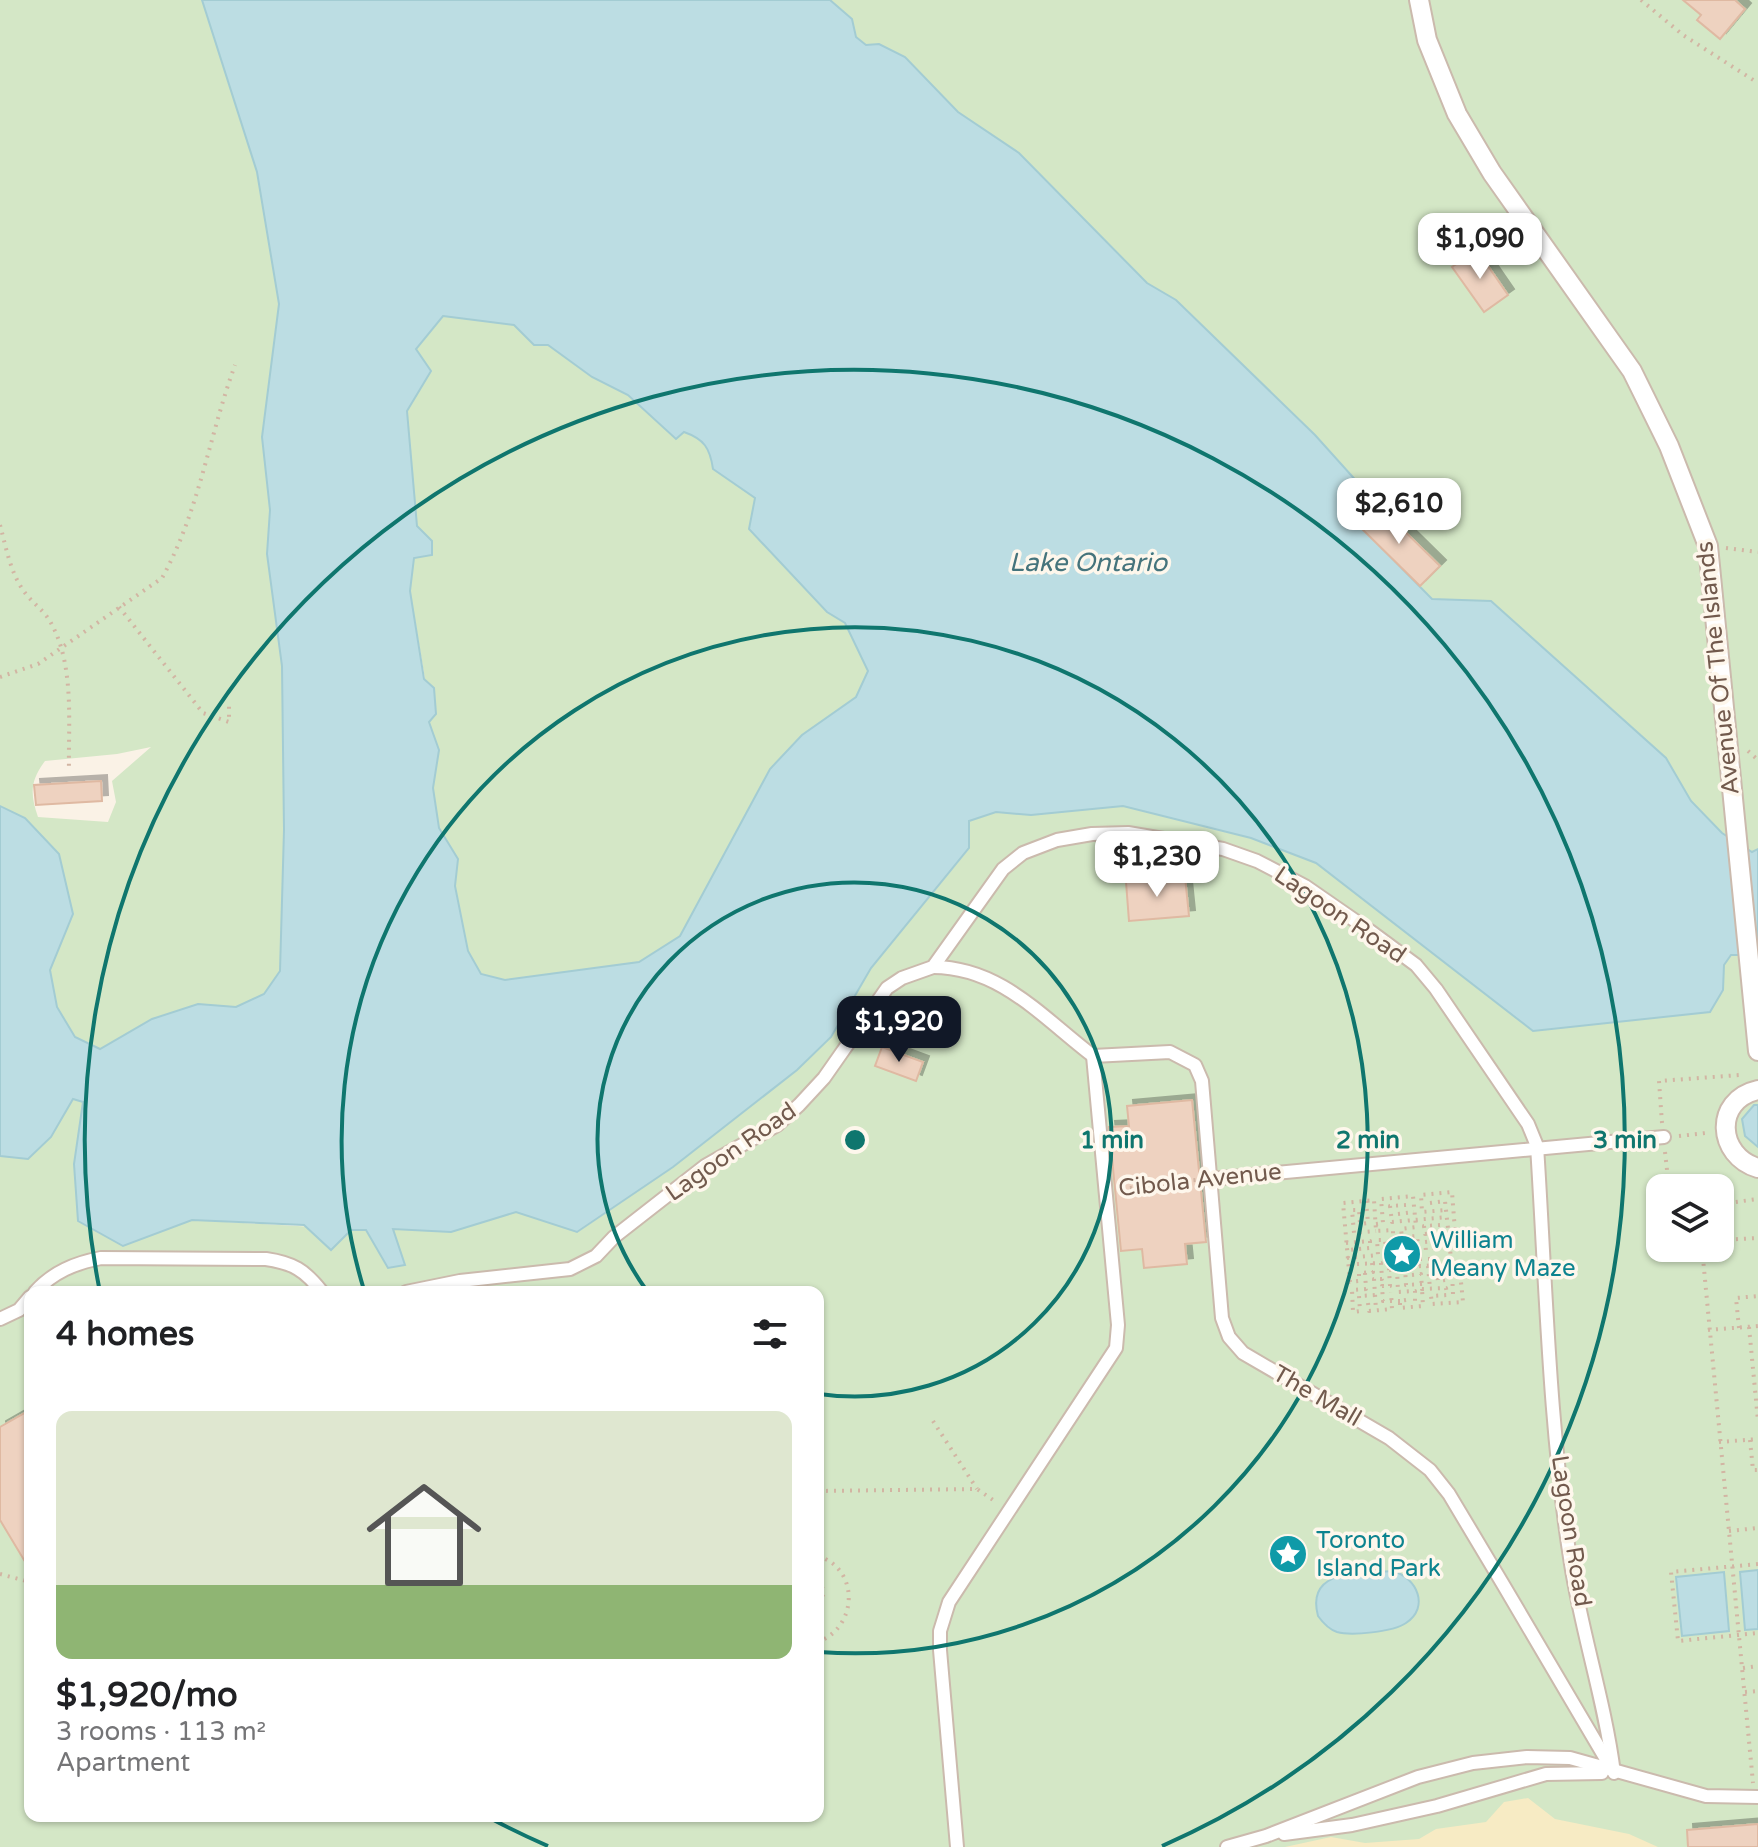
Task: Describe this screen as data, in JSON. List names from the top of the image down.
{
  "streets": {
    "street": ["Avenue Of The Islands"],
    "lane": ["Lagoon Road", "Cibola Avenue", "The Mall"]
  },
  "crossings": [
    ["Lagoon Road", "Cibola Avenue"],
    ["Lagoon Road", "The Mall"],
    ["Cibola Avenue", "The Mall"]
  ],
  "water": ["Lake Ontario"],
  "places": {
    "place": ["William Meany Maze", "Toronto Island Park"]
  },
  "page": {
    "price": [
      "$1,090",
      "$2,610",
      "$1,230",
      "$1,920"
    ],
    "heading": "4 homes",
    "list": [
      {
        "name": "$1,920/mo",
        "note": "3 rooms · 113 m² · Apartment"
      }
    ]
  },
  "rings": ["1 min", "2 min", "3 min"]
}
